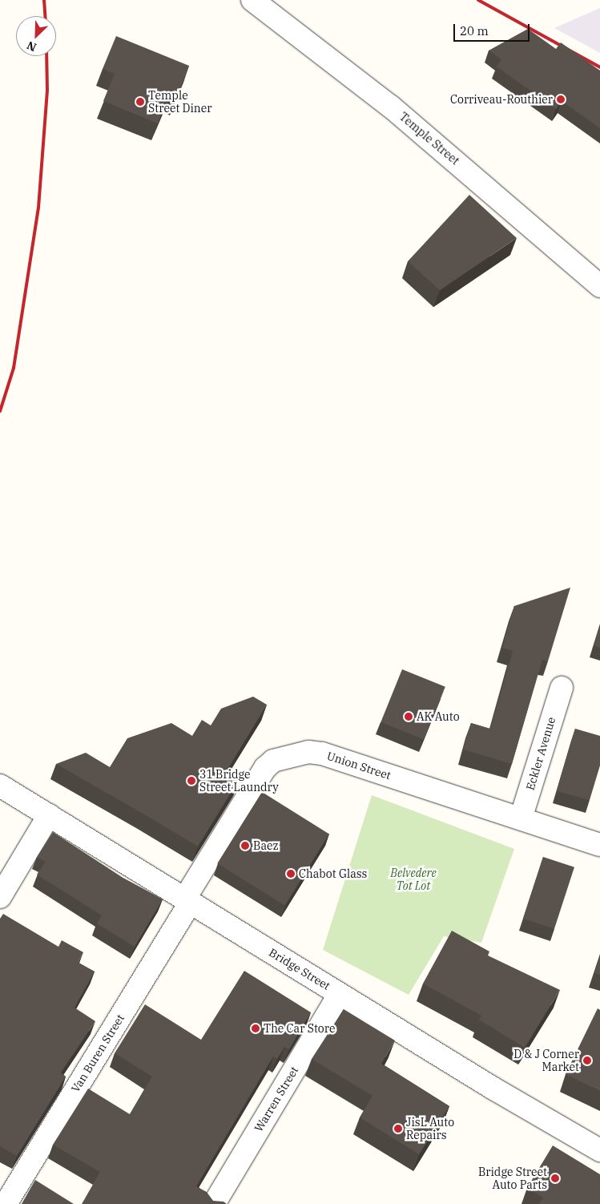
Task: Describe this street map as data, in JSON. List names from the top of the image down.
{
  "streets": {
    "street": [
      "Temple Street",
      "Eckler Avenue",
      "Union Street",
      "Bridge Street",
      "Van Buren Street",
      "Warren Street"
    ]
  },
  "crossings": [
    ["Eckler Avenue", "Union Street"],
    ["Union Street", "Bridge Street"],
    ["Union Street", "Van Buren Street"],
    ["Bridge Street", "Van Buren Street"],
    ["Bridge Street", "Warren Street"]
  ],
  "parks": ["Belvedere Tot Lot"],
  "places": [
    "Corriveau-Routhier",
    "Temple Street Diner",
    "AK Auto",
    "31 Bridge Street Laundry",
    "Baez",
    "Chabot Glass",
    "The Car Store",
    "D & J Corner Market",
    "JisL Auto Repairs",
    "Bridge Street Auto Parts"
  ],
  "scale_bar": "20 m",
  "north": "bottom left"
}
